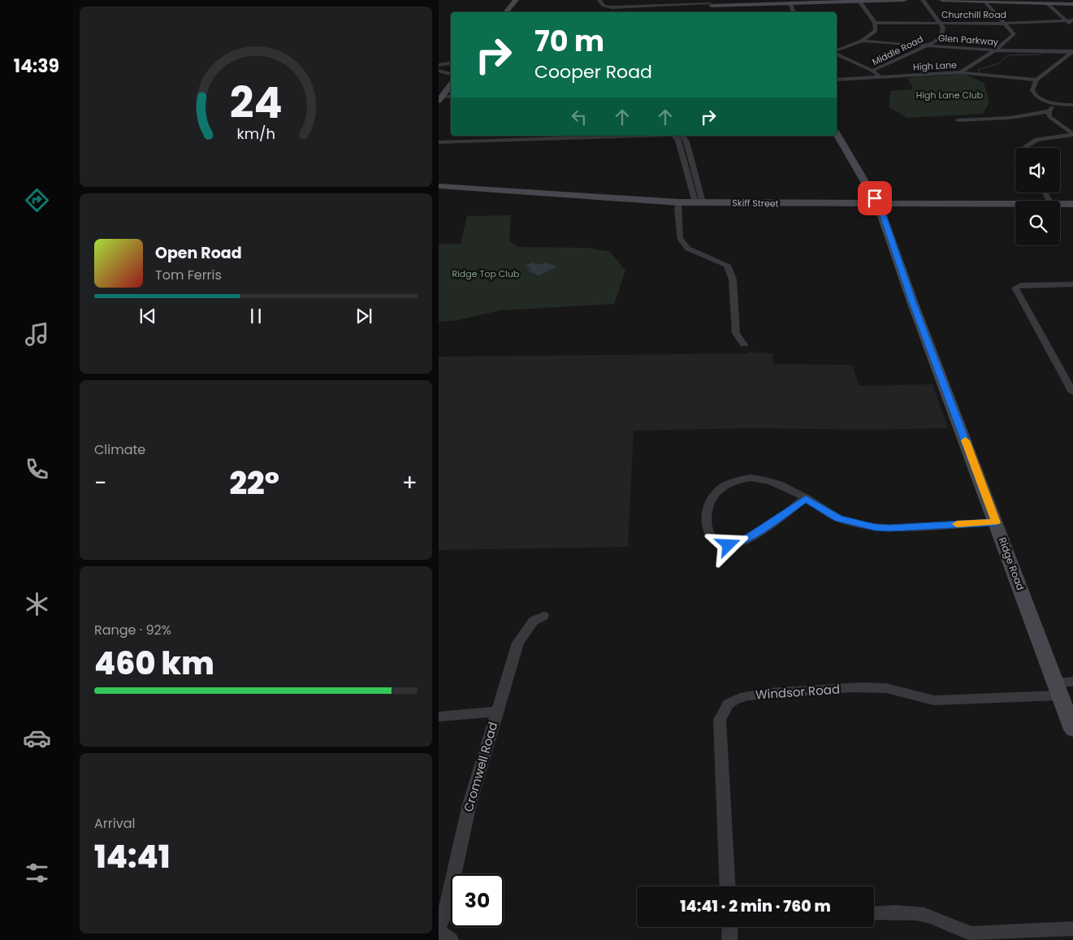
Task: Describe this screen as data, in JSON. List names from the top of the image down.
{
  "streets": {
    "main road": ["Skiff Street", "Ridge Road"],
    "street": [
      "Churchill Road",
      "Glen Parkway",
      "Middle Road",
      "High Lane",
      "Windsor Road",
      "Cromwell Road"
    ]
  },
  "crossings": [
    ["Churchill Road", "Middle Road"],
    ["Glen Parkway", "Middle Road"],
    ["Middle Road", "High Lane"],
    ["Skiff Street", "Ridge Road"],
    ["Ridge Road", "Windsor Road"]
  ],
  "parks": ["High Lane Club", "Ridge Top Club"],
  "page": {
    "tabs": "14:39",
    "turn": ["70 m", "Cooper Road"],
    "song": ["Open Road", "Tom Ferris"],
    "tile": [
      "Climate",
      ["Range · 92%", "460 km"],
      ["Arrival", "14:41"]
    ],
    "heat": ["−", "22°", "+"],
    "limit": "30",
    "trip": "14:41 · 2 min · 760 m",
    "gauge": ["24", "km/h"]
  }
}
